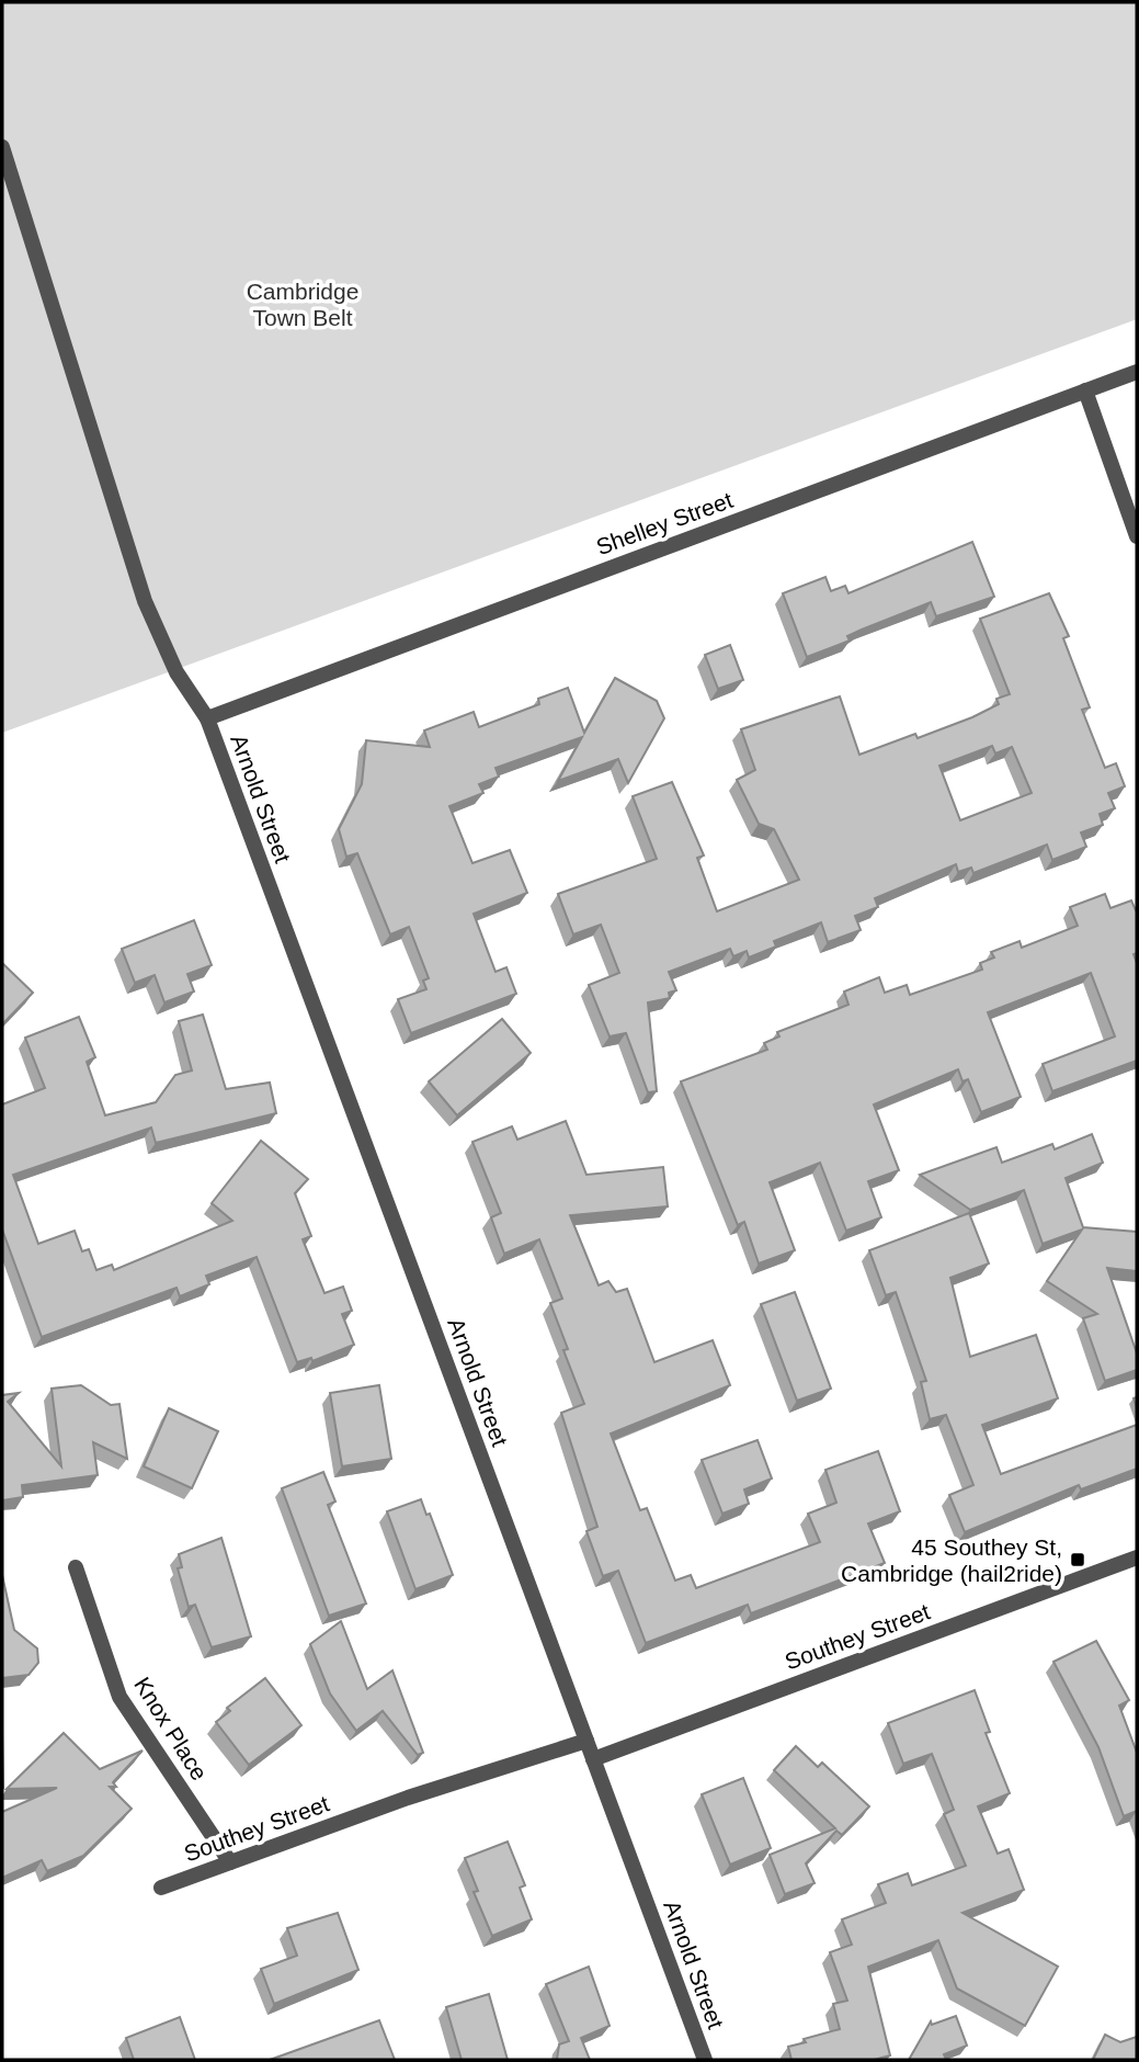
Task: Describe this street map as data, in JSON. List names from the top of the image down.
{
  "streets": {
    "street": [
      "Shelley Street",
      "Arnold Street",
      "Southey Street",
      "Knox Place"
    ]
  },
  "crossings": [
    ["Shelley Street", "Arnold Street"],
    ["Arnold Street", "Southey Street"],
    ["Southey Street", "Knox Place"]
  ],
  "parks": ["Cambridge Town Belt"],
  "places": {
    "transit": ["45 Southey St, Cambridge (hail2ride)"]
  }
}
